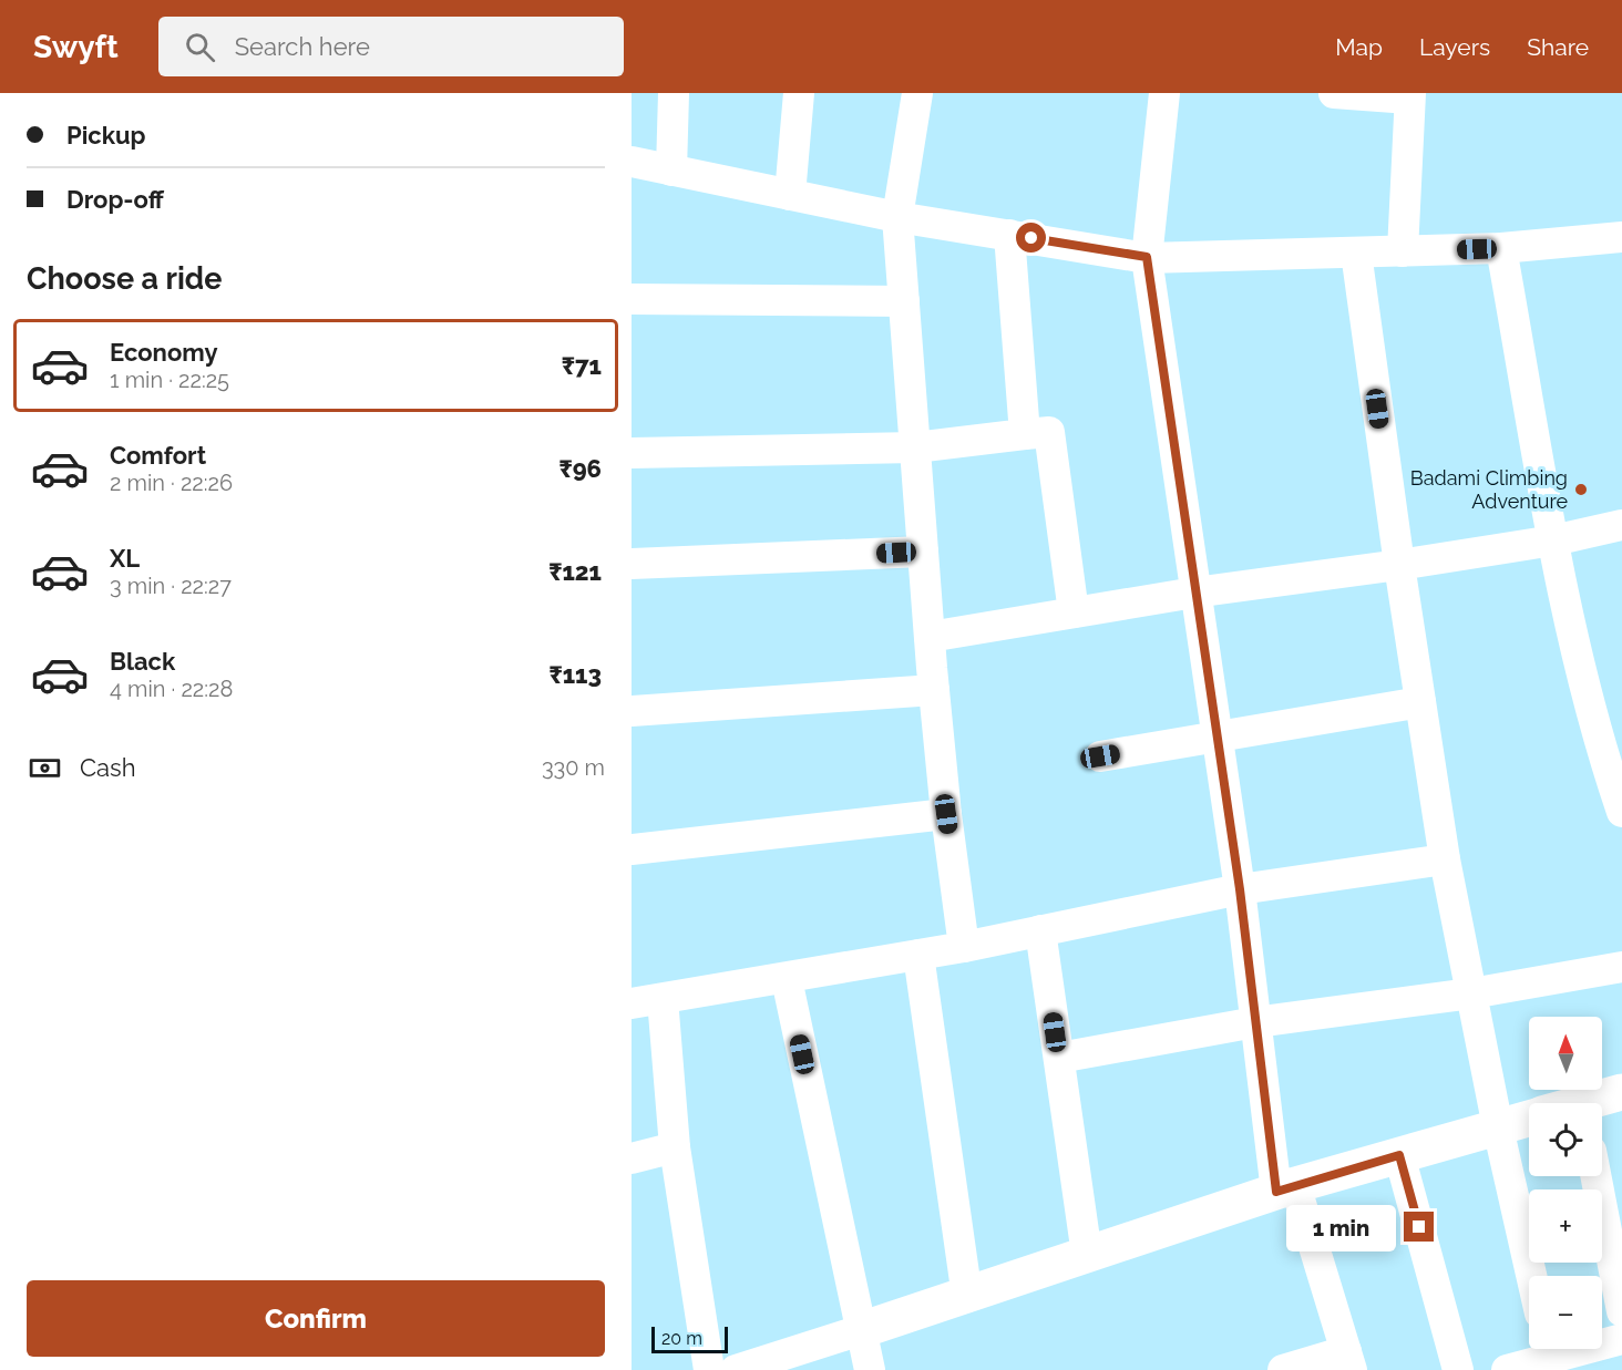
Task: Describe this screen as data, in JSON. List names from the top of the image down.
{
  "places": ["Badami Climbing Adventure"],
  "scale_bar": "20 m",
  "north": "top",
  "page": {
    "header": "Swyft",
    "search": "Search here",
    "nav": ["Map", "Layers", "Share"],
    "banner": ["Pickup", "Drop-off"],
    "heading": "Choose a ride",
    "list": [
      {
        "name": "Economy",
        "note": "1 min · 22:25",
        "value": "₹71"
      },
      {
        "name": "Comfort",
        "note": "2 min · 22:26",
        "value": "₹96"
      },
      {
        "name": "XL",
        "note": "3 min · 22:27",
        "value": "₹121"
      },
      {
        "name": "Black",
        "note": "4 min · 22:28",
        "value": "₹113"
      }
    ],
    "pay": ["Cash", "330 m"],
    "map_buttons": ["+", "−"],
    "bubble": "1 min",
    "buttons": "Confirm",
    "scale": "20 m"
  }
}
